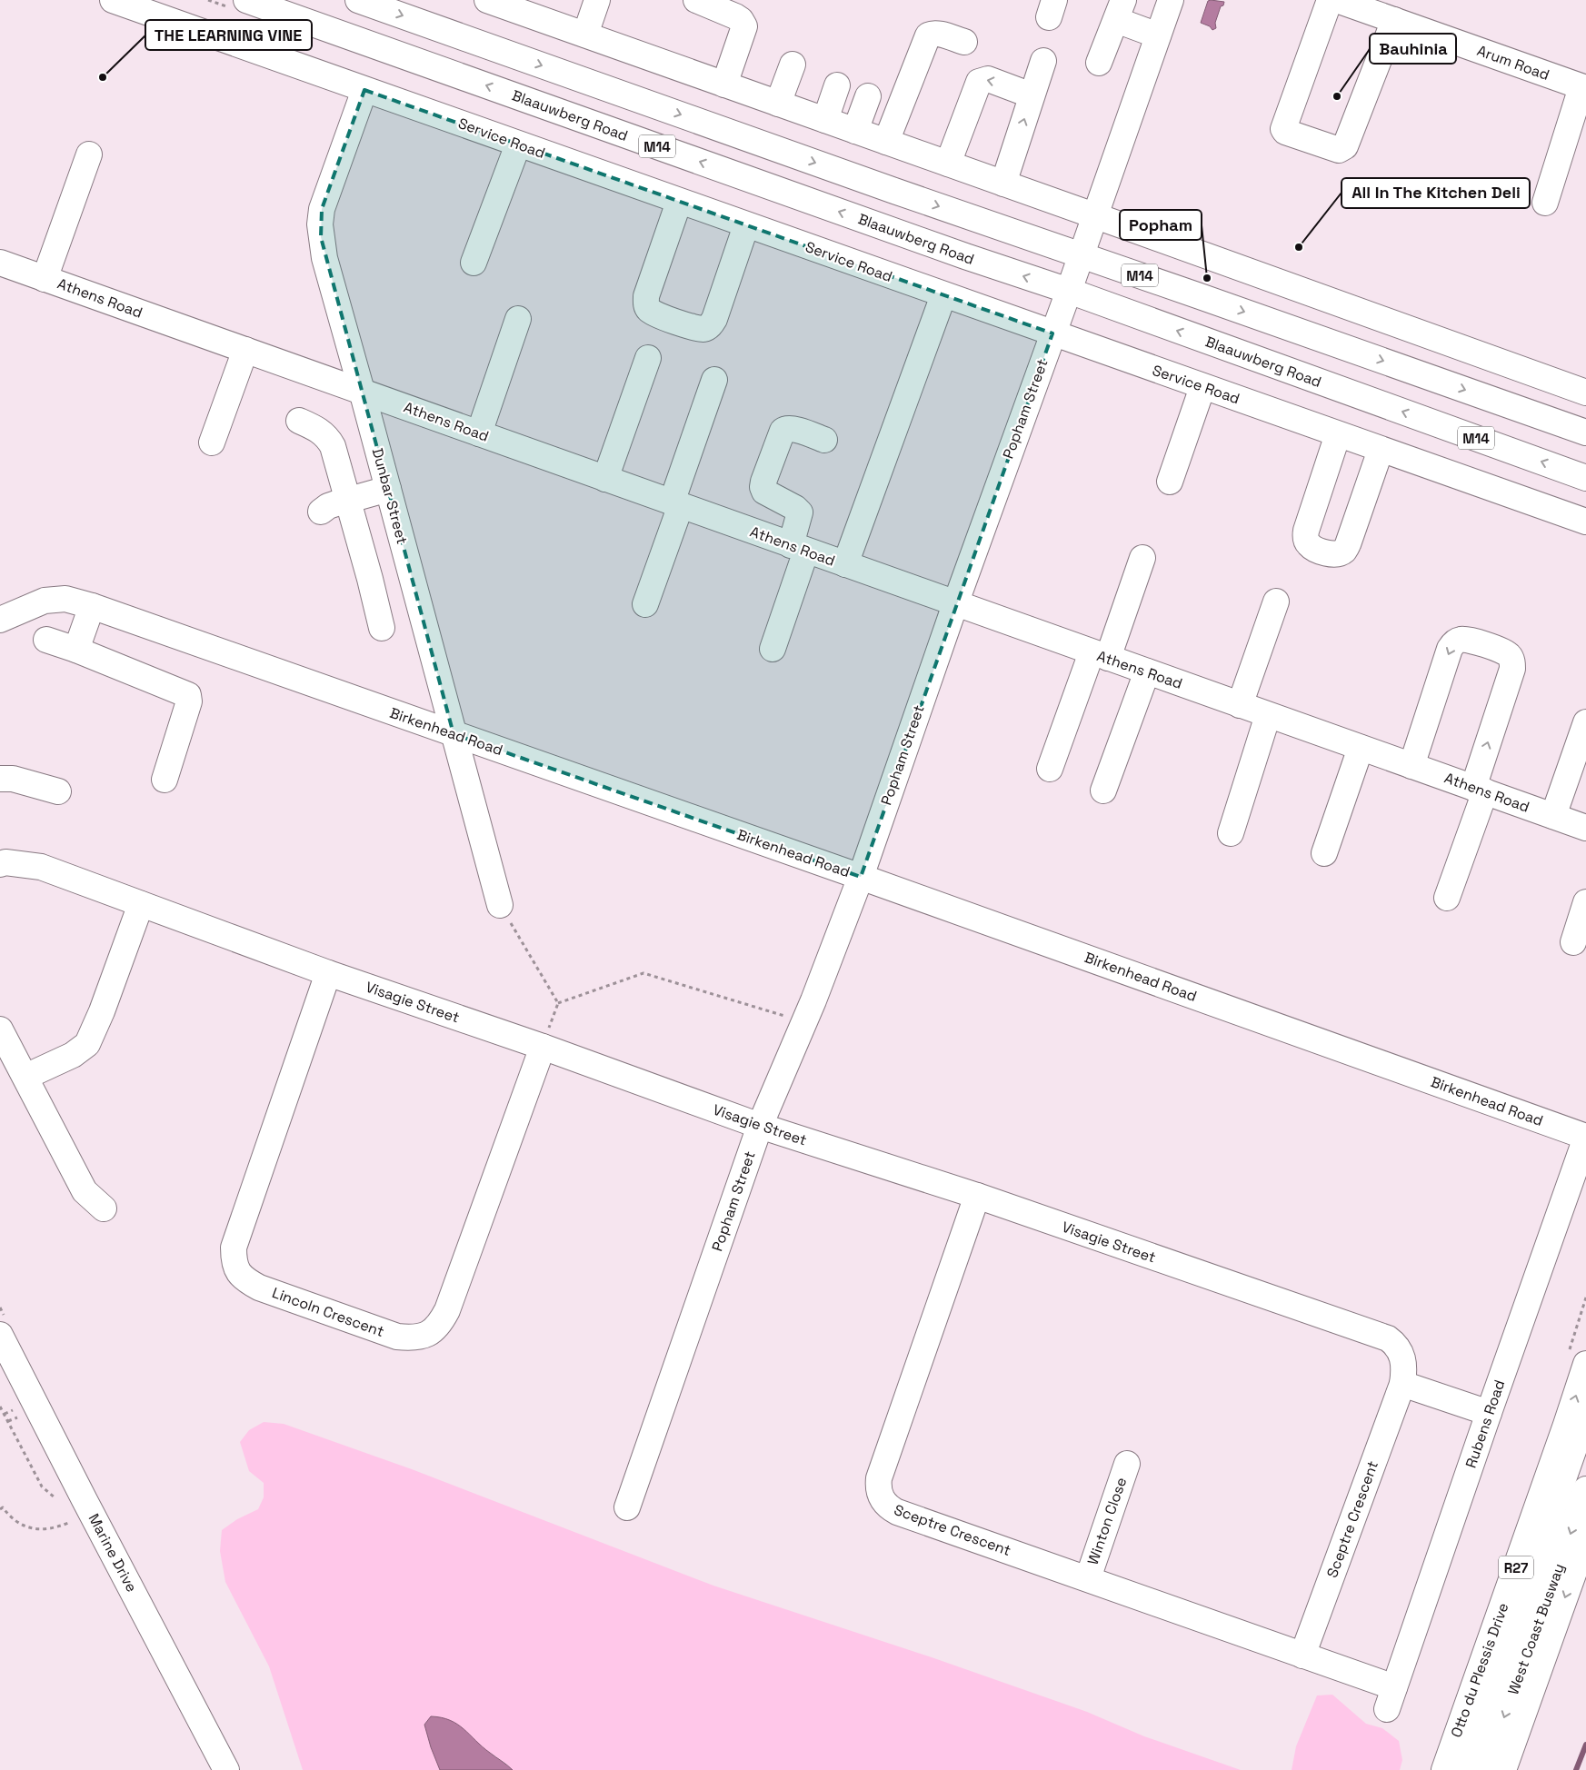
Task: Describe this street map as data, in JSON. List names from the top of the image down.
{
  "streets": {
    "street": [
      "Arum Road",
      "Blaauwberg Road",
      "Service Road",
      "M14",
      "Athens Road",
      "Popham Street",
      "Dunbar Street",
      "Birkenhead Road",
      "Visagie Street",
      "Lincoln Crescent",
      "Rubens Road",
      "Sceptre Crescent",
      "Winton Close",
      "Marine Drive",
      "R27",
      "West Coast Busway",
      "Otto du Plessis Drive"
    ]
  },
  "crossings": [
    ["Blaauwberg Road", "Popham Street"],
    ["Service Road", "Popham Street"],
    ["Service Road", "Dunbar Street"],
    ["M14", "Popham Street"],
    ["Athens Road", "Popham Street"],
    ["Athens Road", "Dunbar Street"],
    ["Popham Street", "Birkenhead Road"],
    ["Popham Street", "Visagie Street"],
    ["Dunbar Street", "Birkenhead Road"],
    ["Birkenhead Road", "Rubens Road"],
    ["Visagie Street", "Lincoln Crescent"],
    ["Visagie Street", "Sceptre Crescent"],
    ["Rubens Road", "Sceptre Crescent"],
    ["Sceptre Crescent", "Winton Close"]
  ],
  "places": [
    "THE LEARNING VINE",
    "Bauhinia",
    "All In The Kitchen Deli",
    "Popham"
  ]
}
